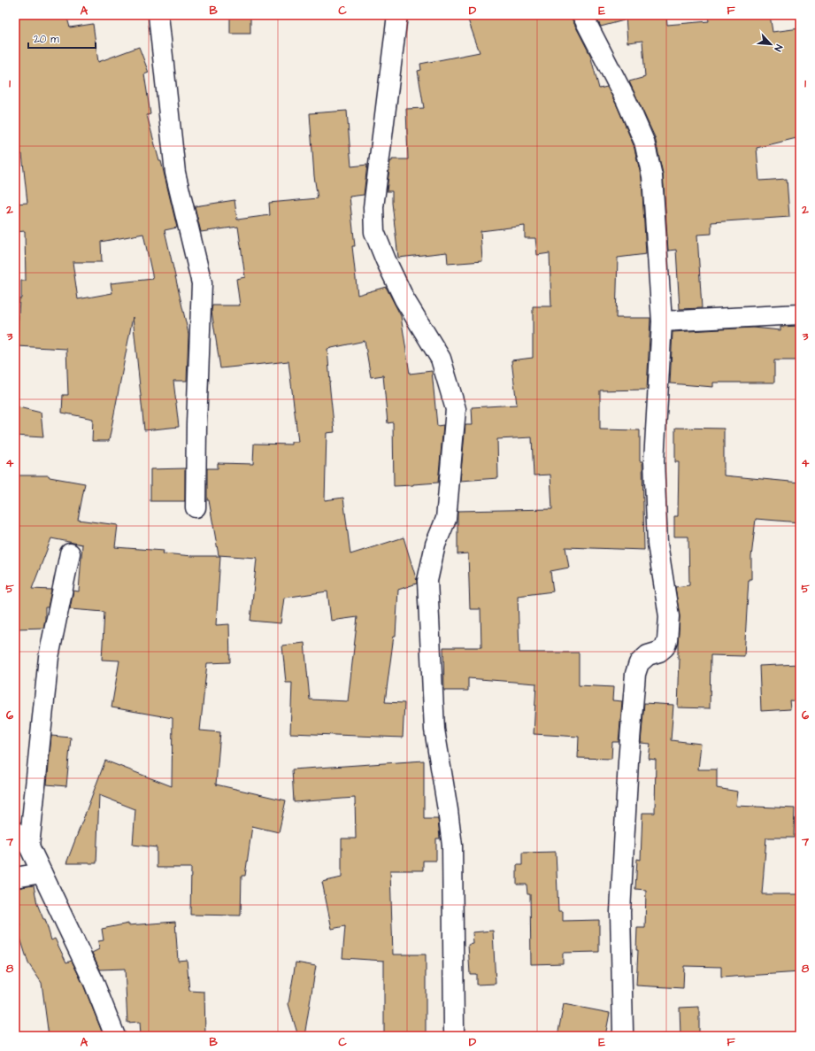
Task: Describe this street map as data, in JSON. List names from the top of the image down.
{
  "scale_bar": "20 m",
  "north": "bottom right",
  "grid": {
    "columns": [
      "A",
      "B",
      "C",
      "D",
      "E",
      "F"
    ],
    "rows": [
      "1",
      "2",
      "3",
      "4",
      "5",
      "6",
      "7",
      "8"
    ]
  }
}
